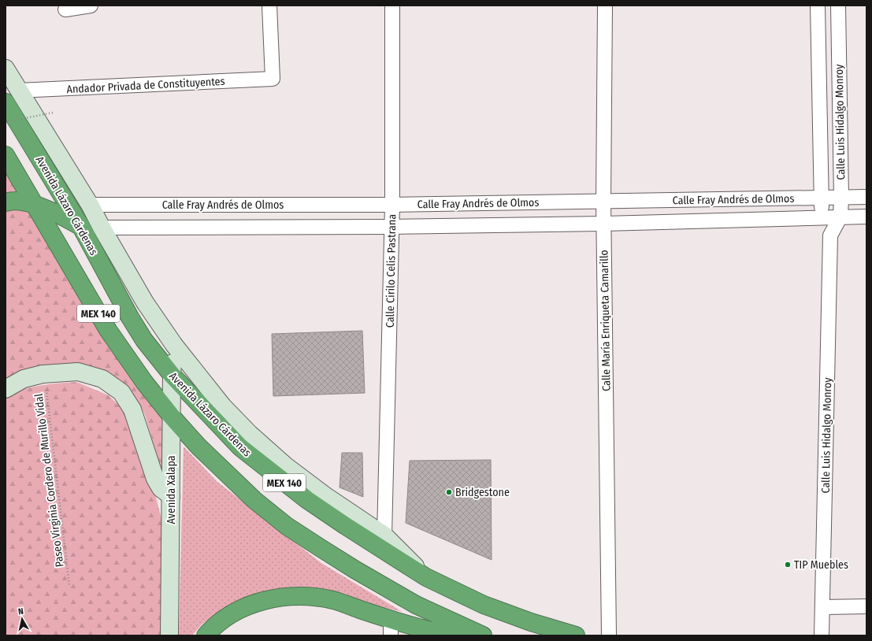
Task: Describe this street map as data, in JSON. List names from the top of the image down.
{
  "streets": {
    "highway": ["Avenida Lázaro Cárdenas", "MEX 140"],
    "main road": ["Avenida Xalapa"],
    "street": [
      "Andador Privada de Constituyentes",
      "Calle Luis Hidalgo Monroy",
      "Calle Fray Andrés de Olmos",
      "Calle Cirilo Celis Pastrana",
      "Calle María Enriqueta Camarillo"
    ],
    "path": ["Paseo Virginia Cordero de Murillo Vidal"]
  },
  "crossings": [
    ["Calle Luis Hidalgo Monroy", "Calle Fray Andrés de Olmos"],
    ["Calle Fray Andrés de Olmos", "Calle Cirilo Celis Pastrana"],
    ["Calle Fray Andrés de Olmos", "Calle María Enriqueta Camarillo"],
    ["Avenida Lázaro Cárdenas", "Avenida Xalapa"],
    ["MEX 140", "Avenida Xalapa"]
  ],
  "places": ["Bridgestone", "TIP Muebles"],
  "north": "top"
}
